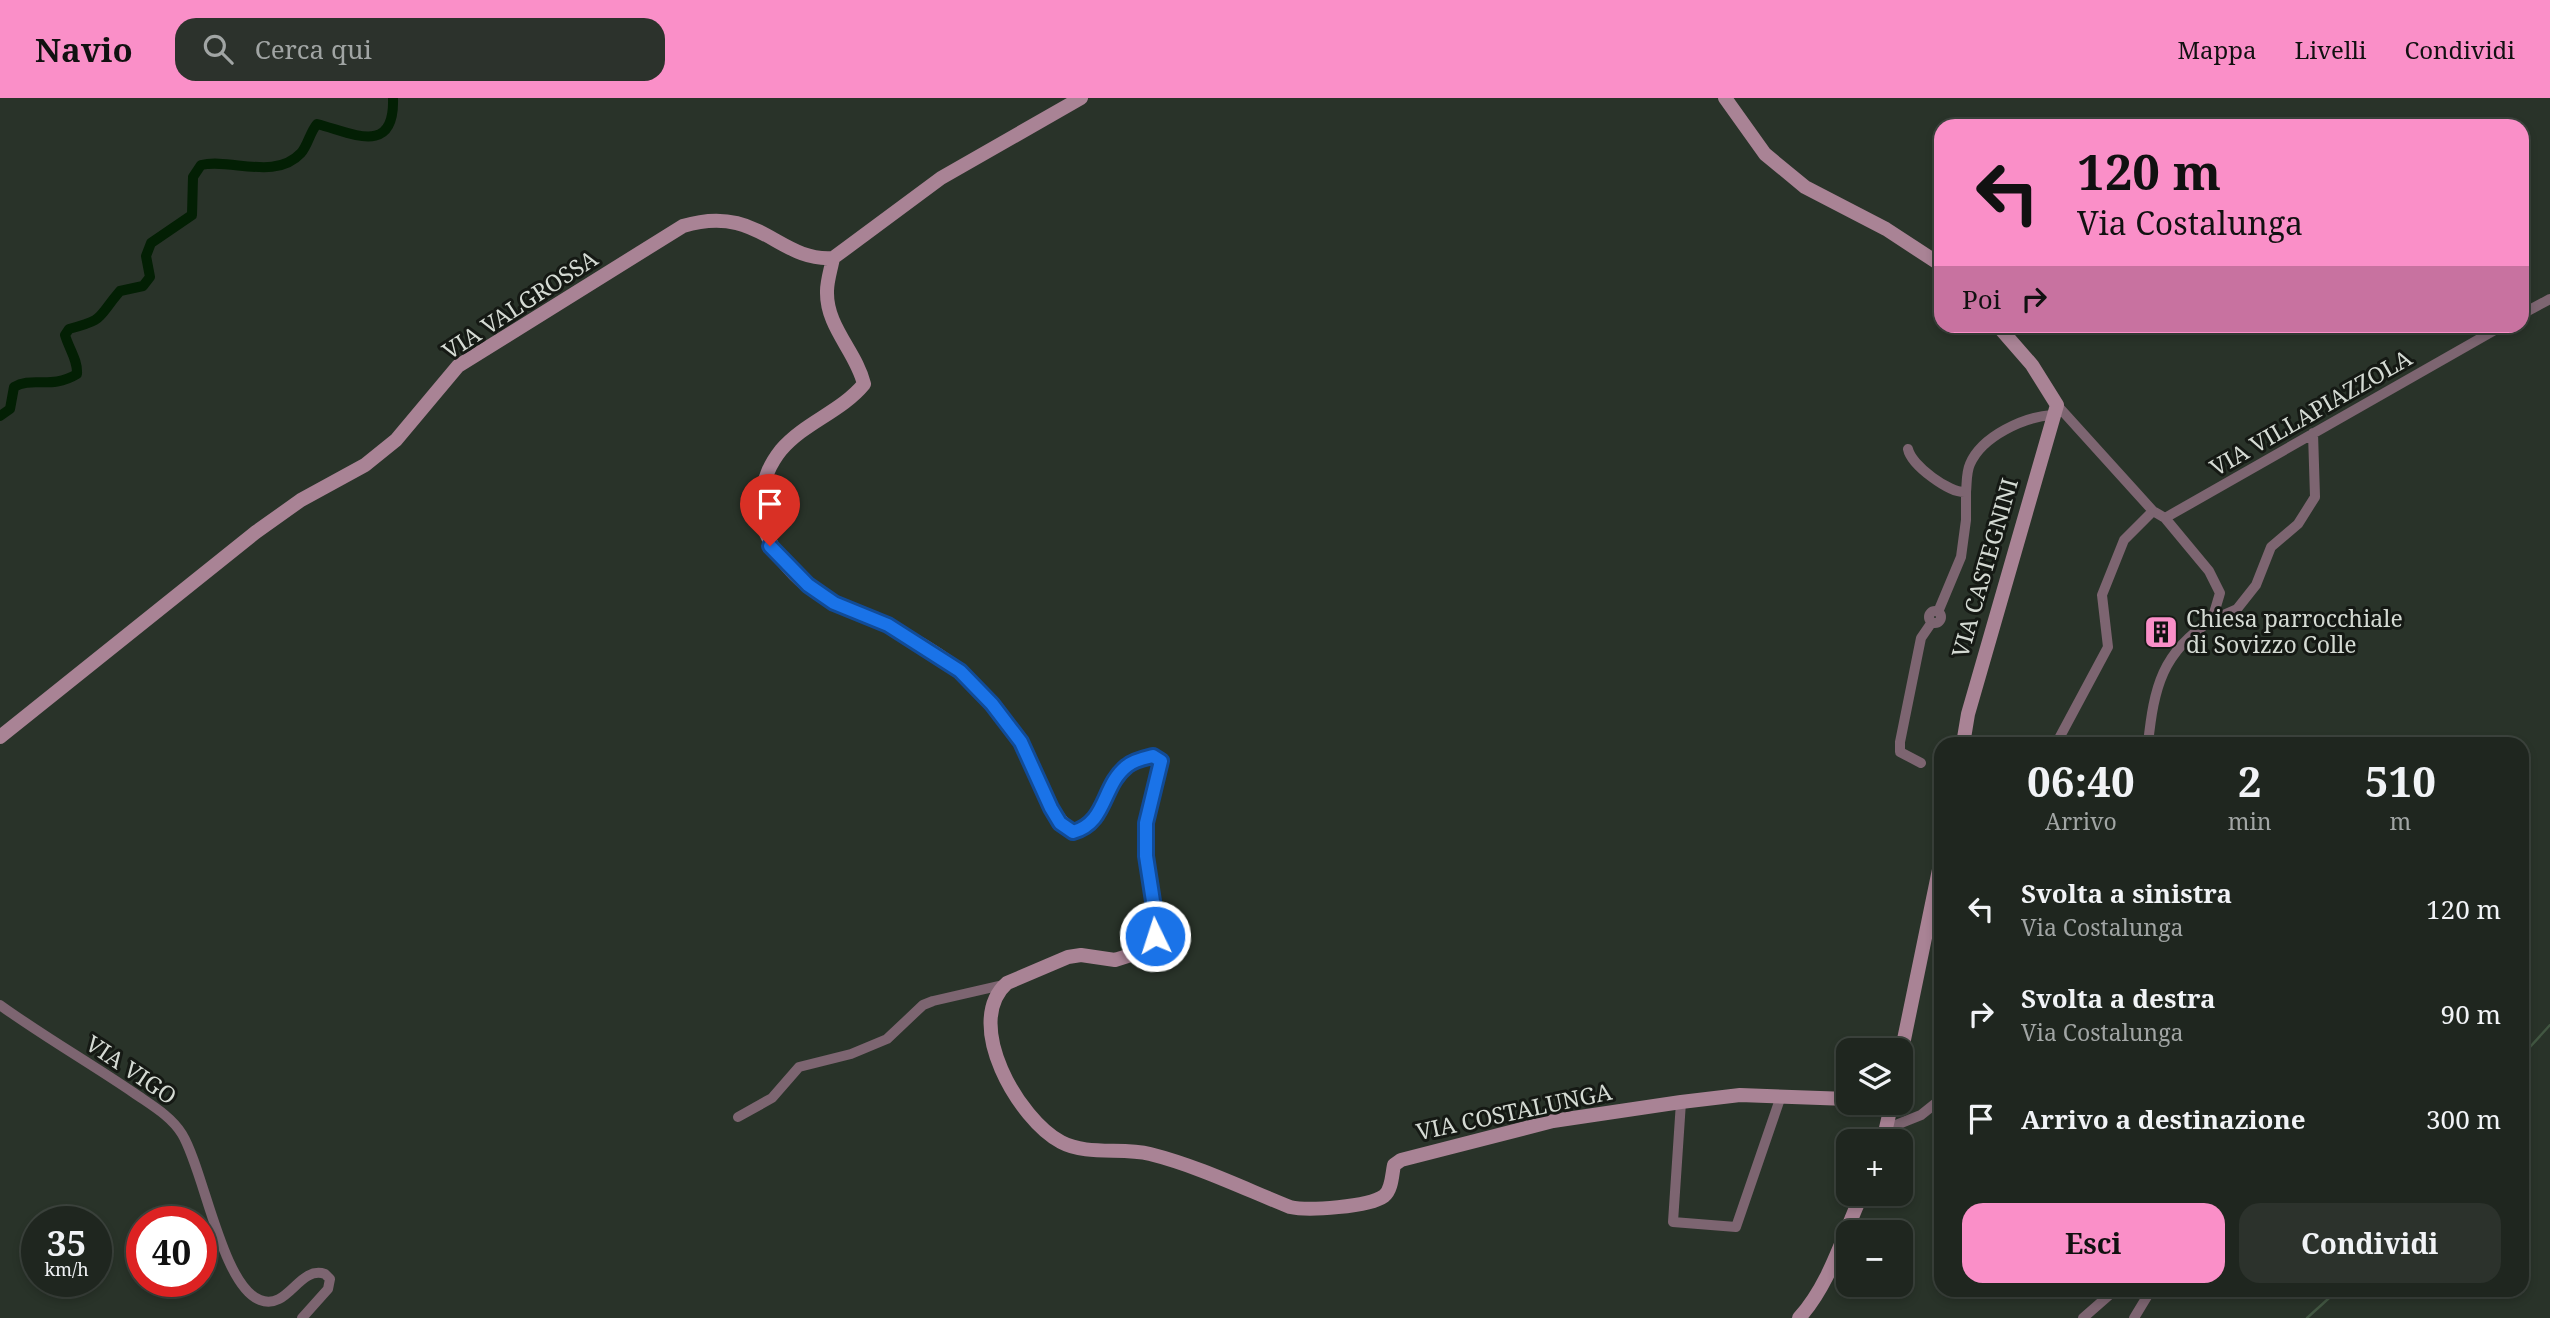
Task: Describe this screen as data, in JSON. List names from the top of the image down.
{
  "streets": {
    "street": [
      "VIA VALGROSSA",
      "VIA VILLAPIAZZOLA",
      "VIA CASTEGNINI",
      "VIA VIGO",
      "VIA COSTALUNGA"
    ]
  },
  "places": {
    "building": ["Chiesa parrocchiale di Sovizzo Colle"]
  },
  "page": {
    "header": "Navio",
    "search": "Cerca qui",
    "nav": ["Mappa", "Livelli", "Condividi"],
    "turn": ["120 m", "Via Costalunga"],
    "then": "Poi",
    "eta": [
      "06:40",
      "Arrivo",
      "2",
      "min",
      "510",
      "m"
    ],
    "list": [
      {
        "name": "Svolta a sinistra",
        "note": "Via Costalunga",
        "value": "120 m"
      },
      {
        "name": "Svolta a destra",
        "note": "Via Costalunga",
        "value": "90 m"
      },
      {
        "name": "Arrivo a destinazione",
        "value": "300 m"
      }
    ],
    "map_buttons": ["+", "−"],
    "buttons": ["Esci", "Condividi"],
    "speed": "35 km/h",
    "limit": "40"
  }
}
